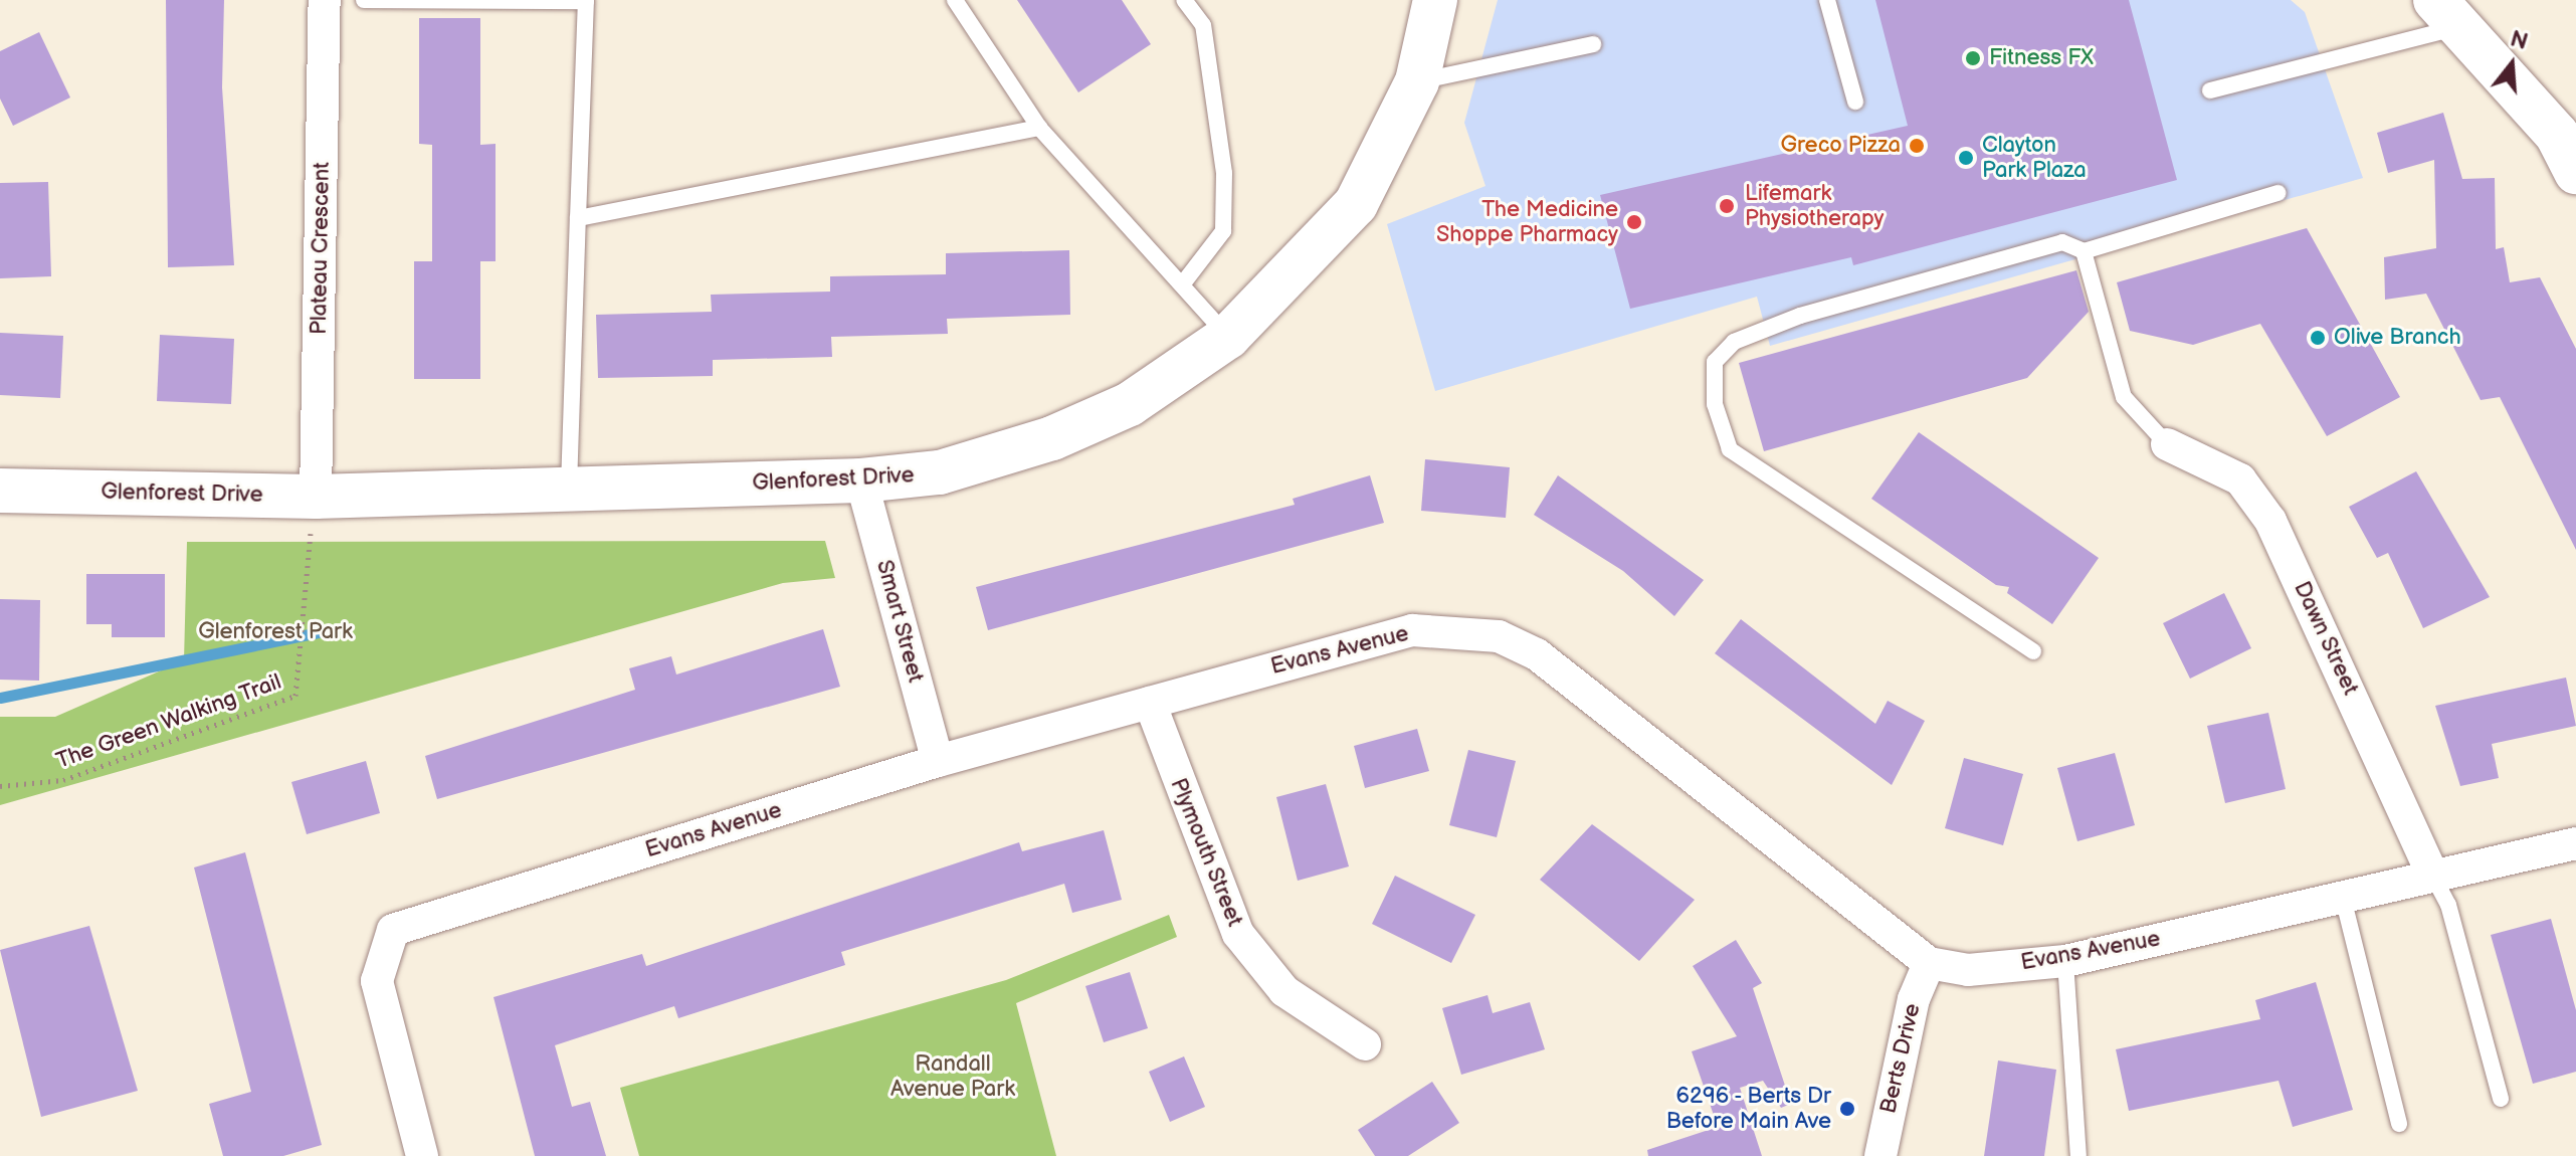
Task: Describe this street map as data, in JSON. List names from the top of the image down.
{
  "streets": {
    "street": [
      "Plateau Crescent",
      "Glenforest Drive",
      "Smart Street",
      "Dawn Street",
      "Evans Avenue",
      "Plymouth Street",
      "Berts Drive"
    ],
    "path": ["The Green Walking Trail"]
  },
  "crossings": [
    ["Plateau Crescent", "Glenforest Drive"],
    ["Plateau Crescent", "The Green Walking Trail"],
    ["Glenforest Drive", "Smart Street"],
    ["Glenforest Drive", "The Green Walking Trail"],
    ["Smart Street", "Evans Avenue"],
    ["Dawn Street", "Evans Avenue"],
    ["Evans Avenue", "Plymouth Street"],
    ["Evans Avenue", "Berts Drive"]
  ],
  "parks": ["Glenforest Park", "Randall Avenue Park"],
  "places": [
    "Fitness FX",
    "Greco Pizza",
    "Clayton Park Plaza",
    "Lifemark Physiotherapy",
    "The Medicine Shoppe Pharmacy",
    "Olive Branch",
    "6296 - Berts Dr Before Main Ave"
  ],
  "north": "top"
}
